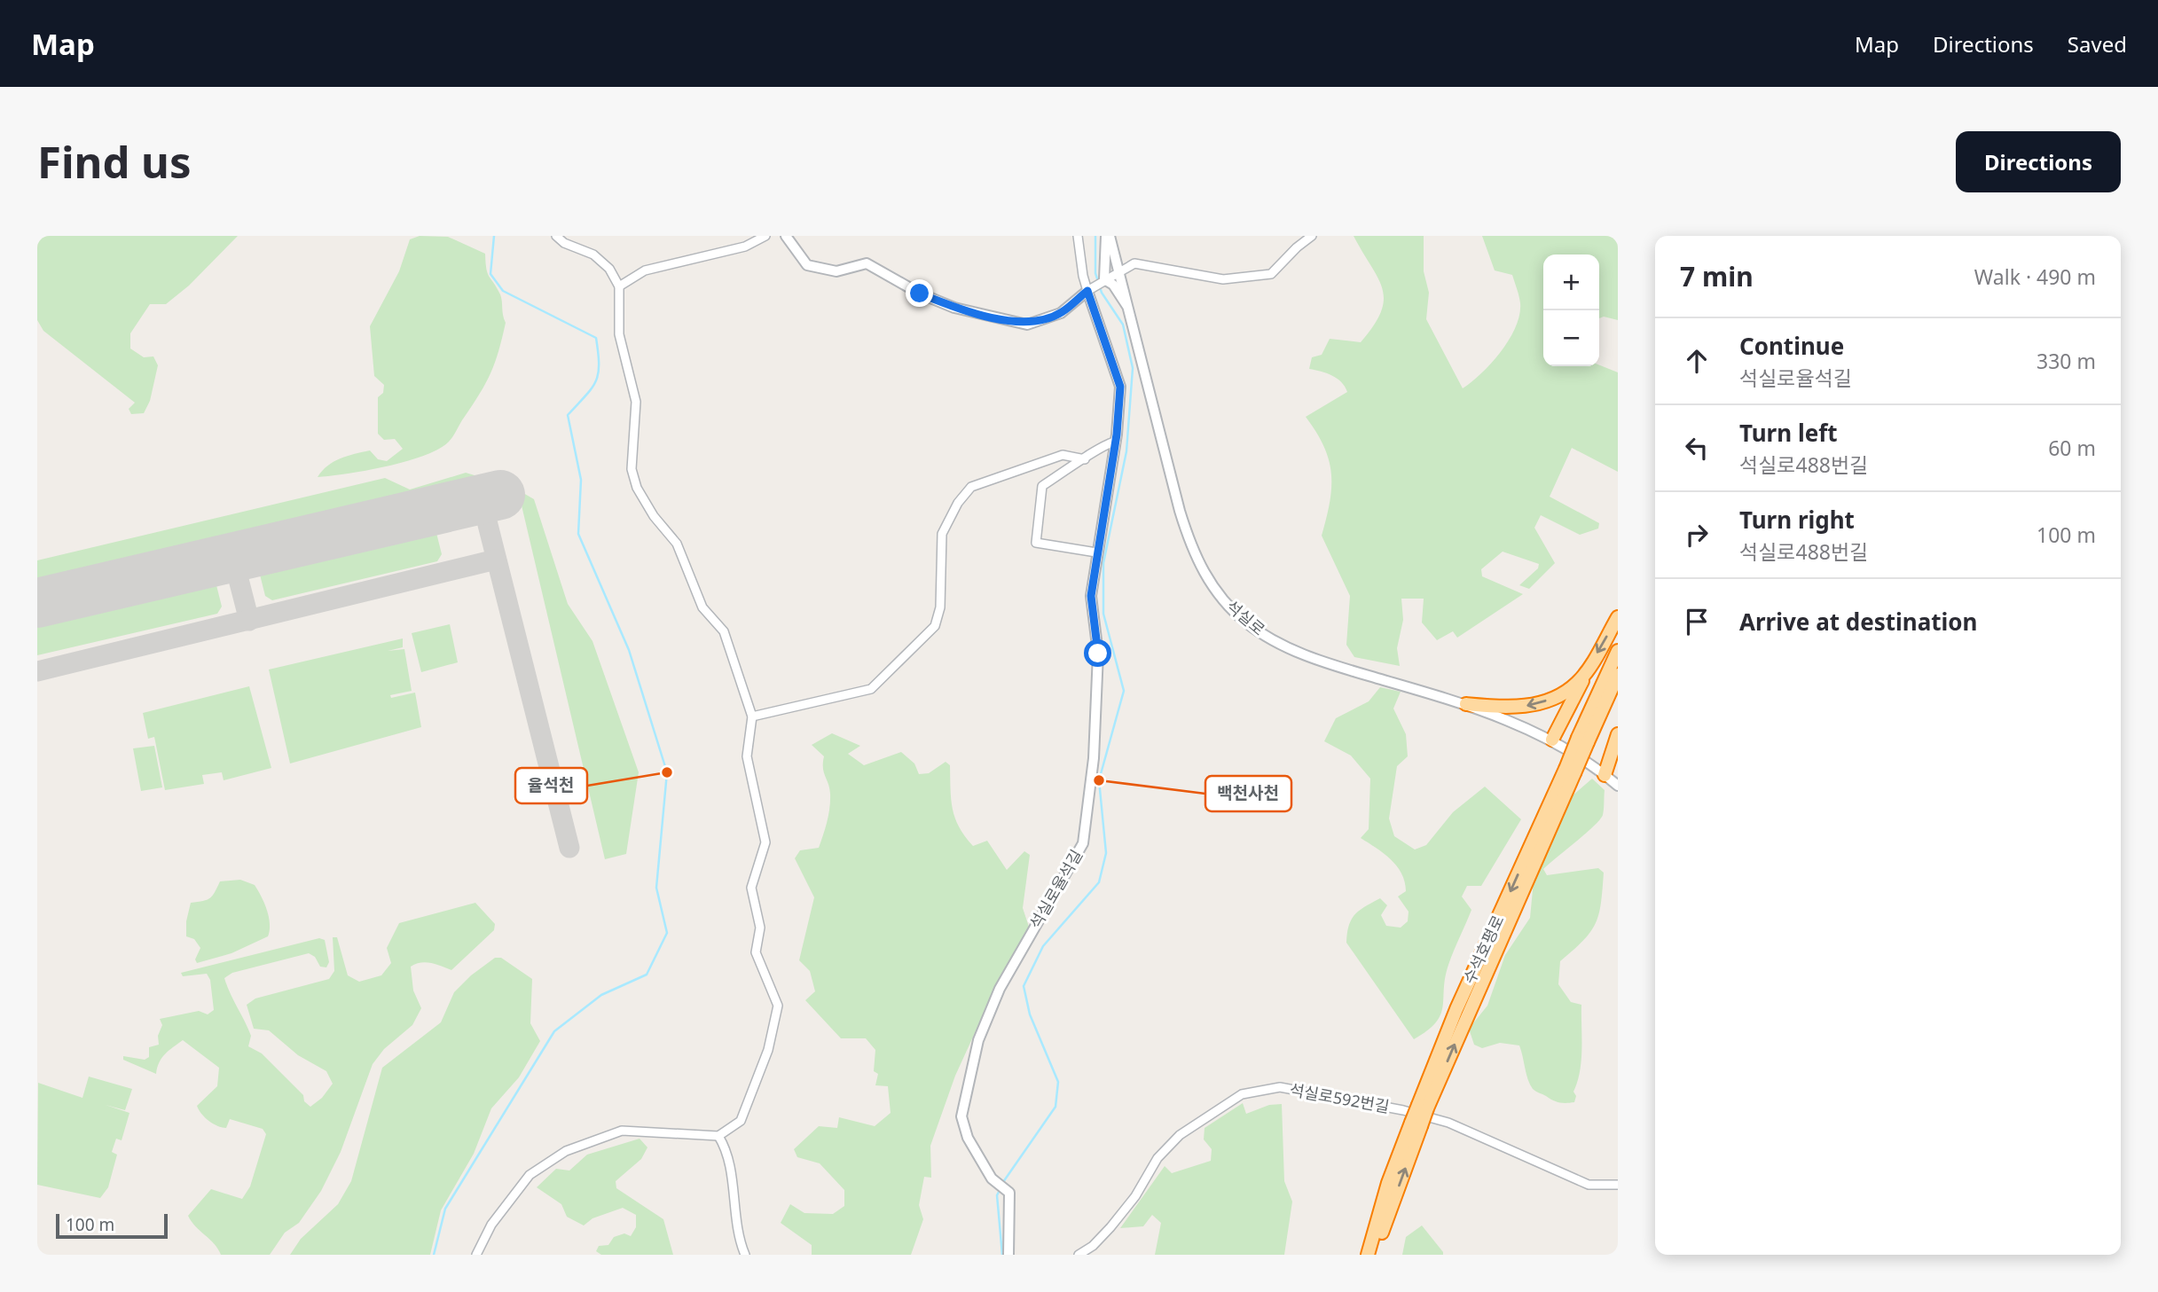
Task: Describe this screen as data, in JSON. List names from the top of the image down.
{
  "streets": {
    "highway": ["수석호평로"],
    "street": ["석실로", "석실로율석길", "석실로592번길"]
  },
  "places": ["율석천", "백천사천"],
  "scale_bar": "100 m",
  "page": {
    "header": "Map",
    "nav": ["Map", "Directions", "Saved"],
    "buttons": "Directions",
    "title": "Find us",
    "heading": ["7 min", "Walk · 490 m"],
    "map_buttons": ["+", "−"],
    "list": [
      ["Continue", "석실로율석길", "330 m"],
      ["Turn left", "석실로488번길", "60 m"],
      ["Turn right", "석실로488번길", "100 m"],
      "Arrive at destination"
    ],
    "scale": "100 m"
  }
}
